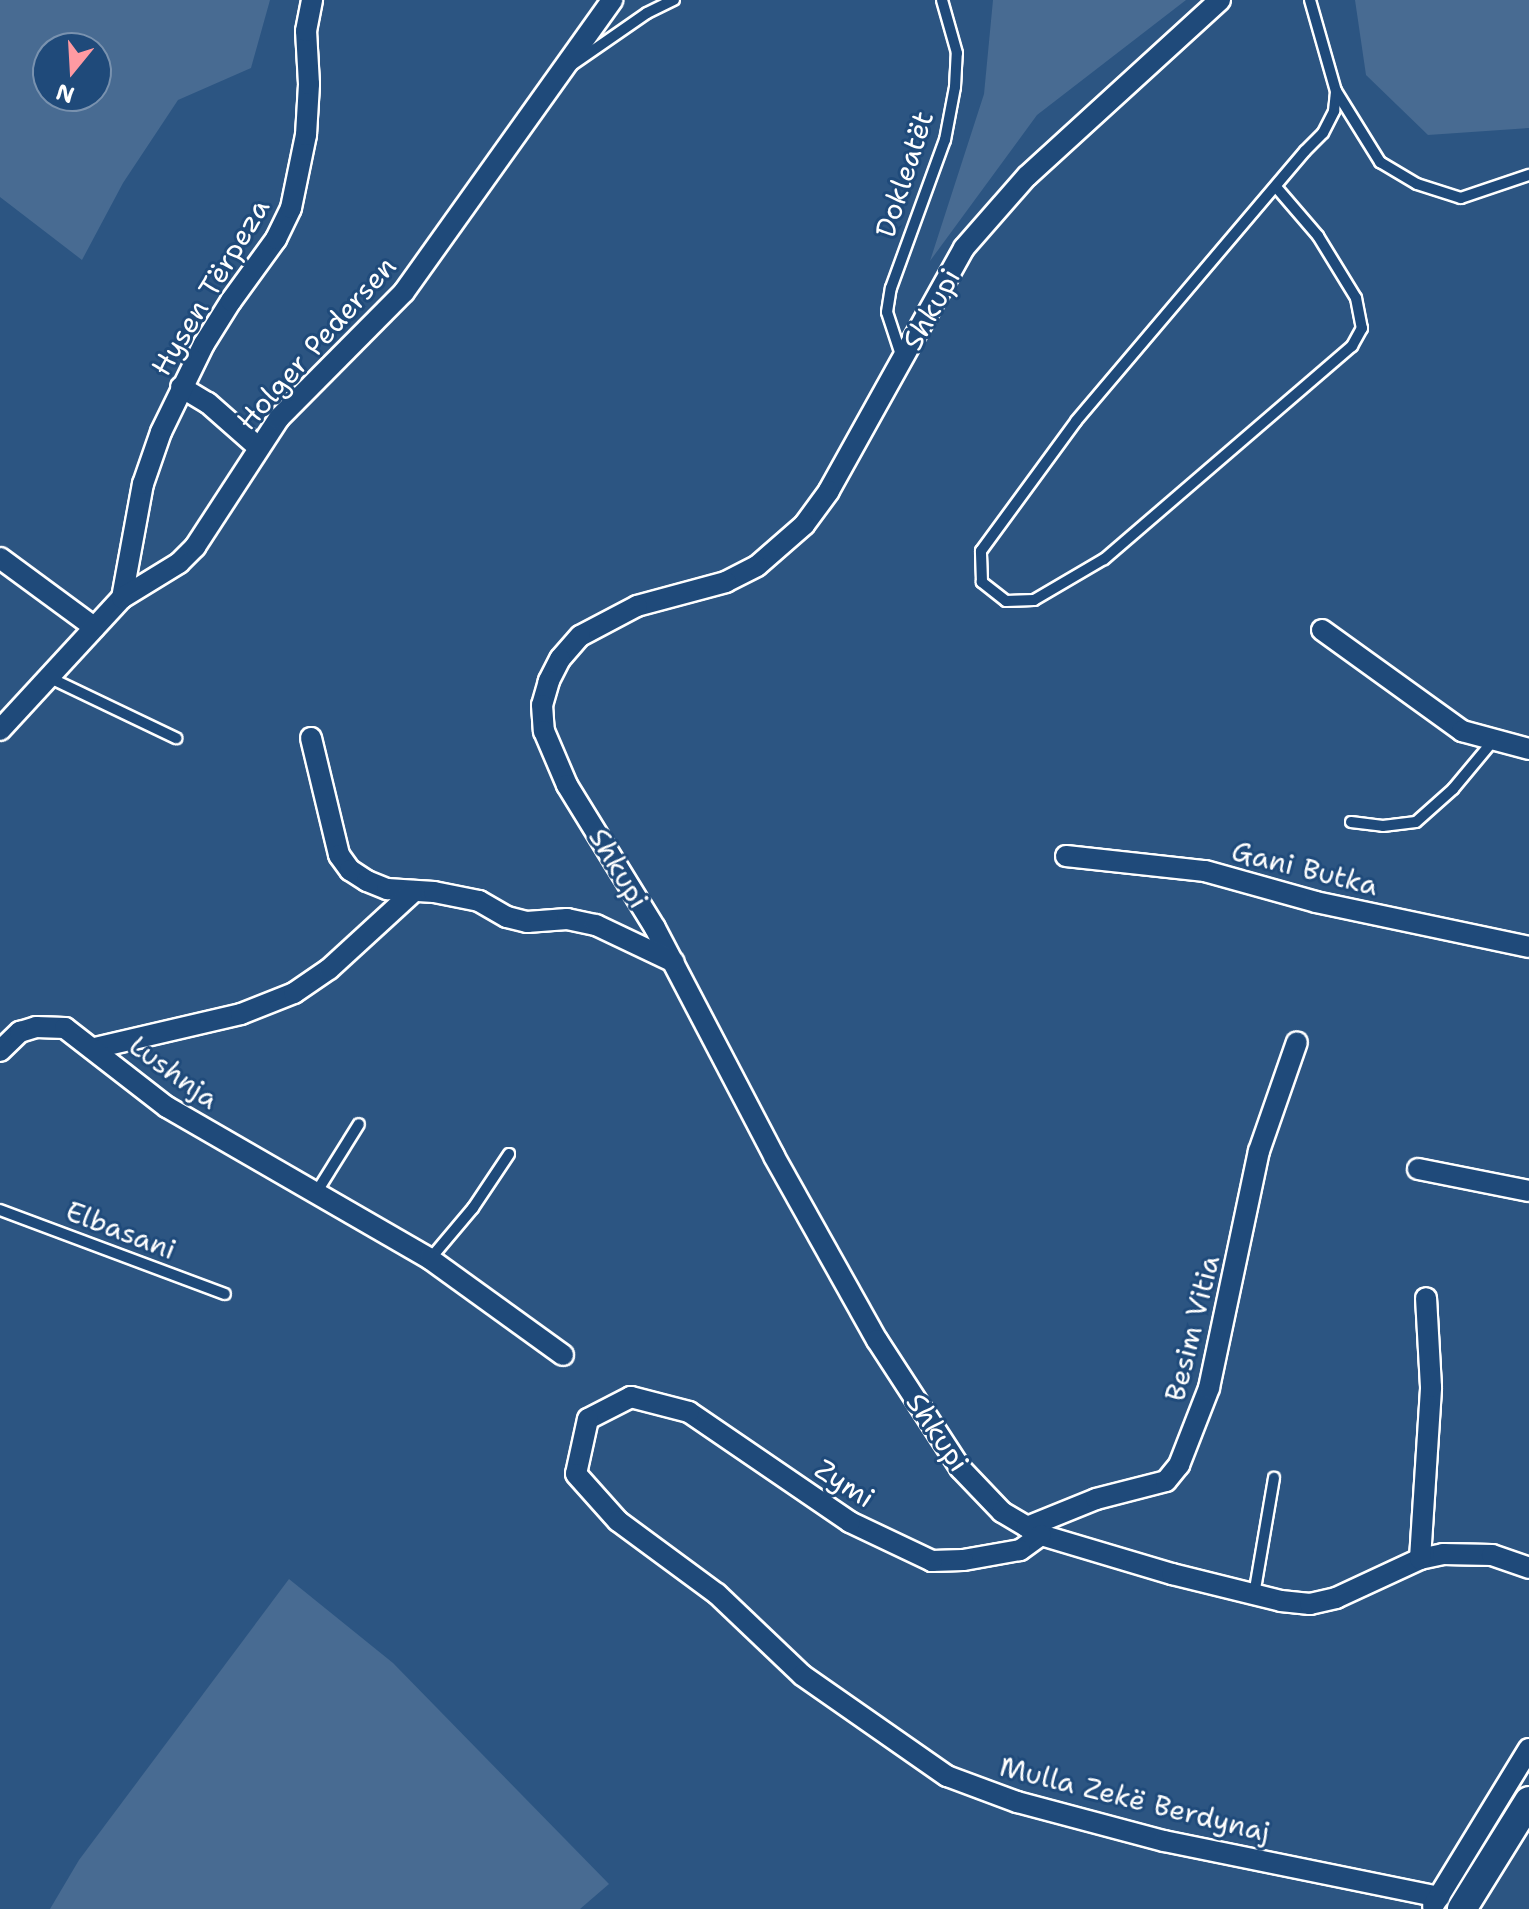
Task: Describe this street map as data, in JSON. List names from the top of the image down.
{
  "streets": {
    "street": [
      "Hysen Tërpeza",
      "Shkupi",
      "Holger Pedersen",
      "Gani Butka",
      "Lushnja",
      "Besim Vitia",
      "Zymi",
      "Mulla Zekë Berdynaj"
    ],
    "lane": ["Dokleatët", "Elbasani"]
  },
  "crossings": [
    ["Dokleatët", "Shkupi"],
    ["Hysen Tërpeza", "Holger Pedersen"],
    ["Shkupi", "Besim Vitia"],
    ["Shkupi", "Zymi"],
    ["Besim Vitia", "Zymi"],
    ["Zymi", "Mulla Zekë Berdynaj"]
  ],
  "north": "bottom"
}
